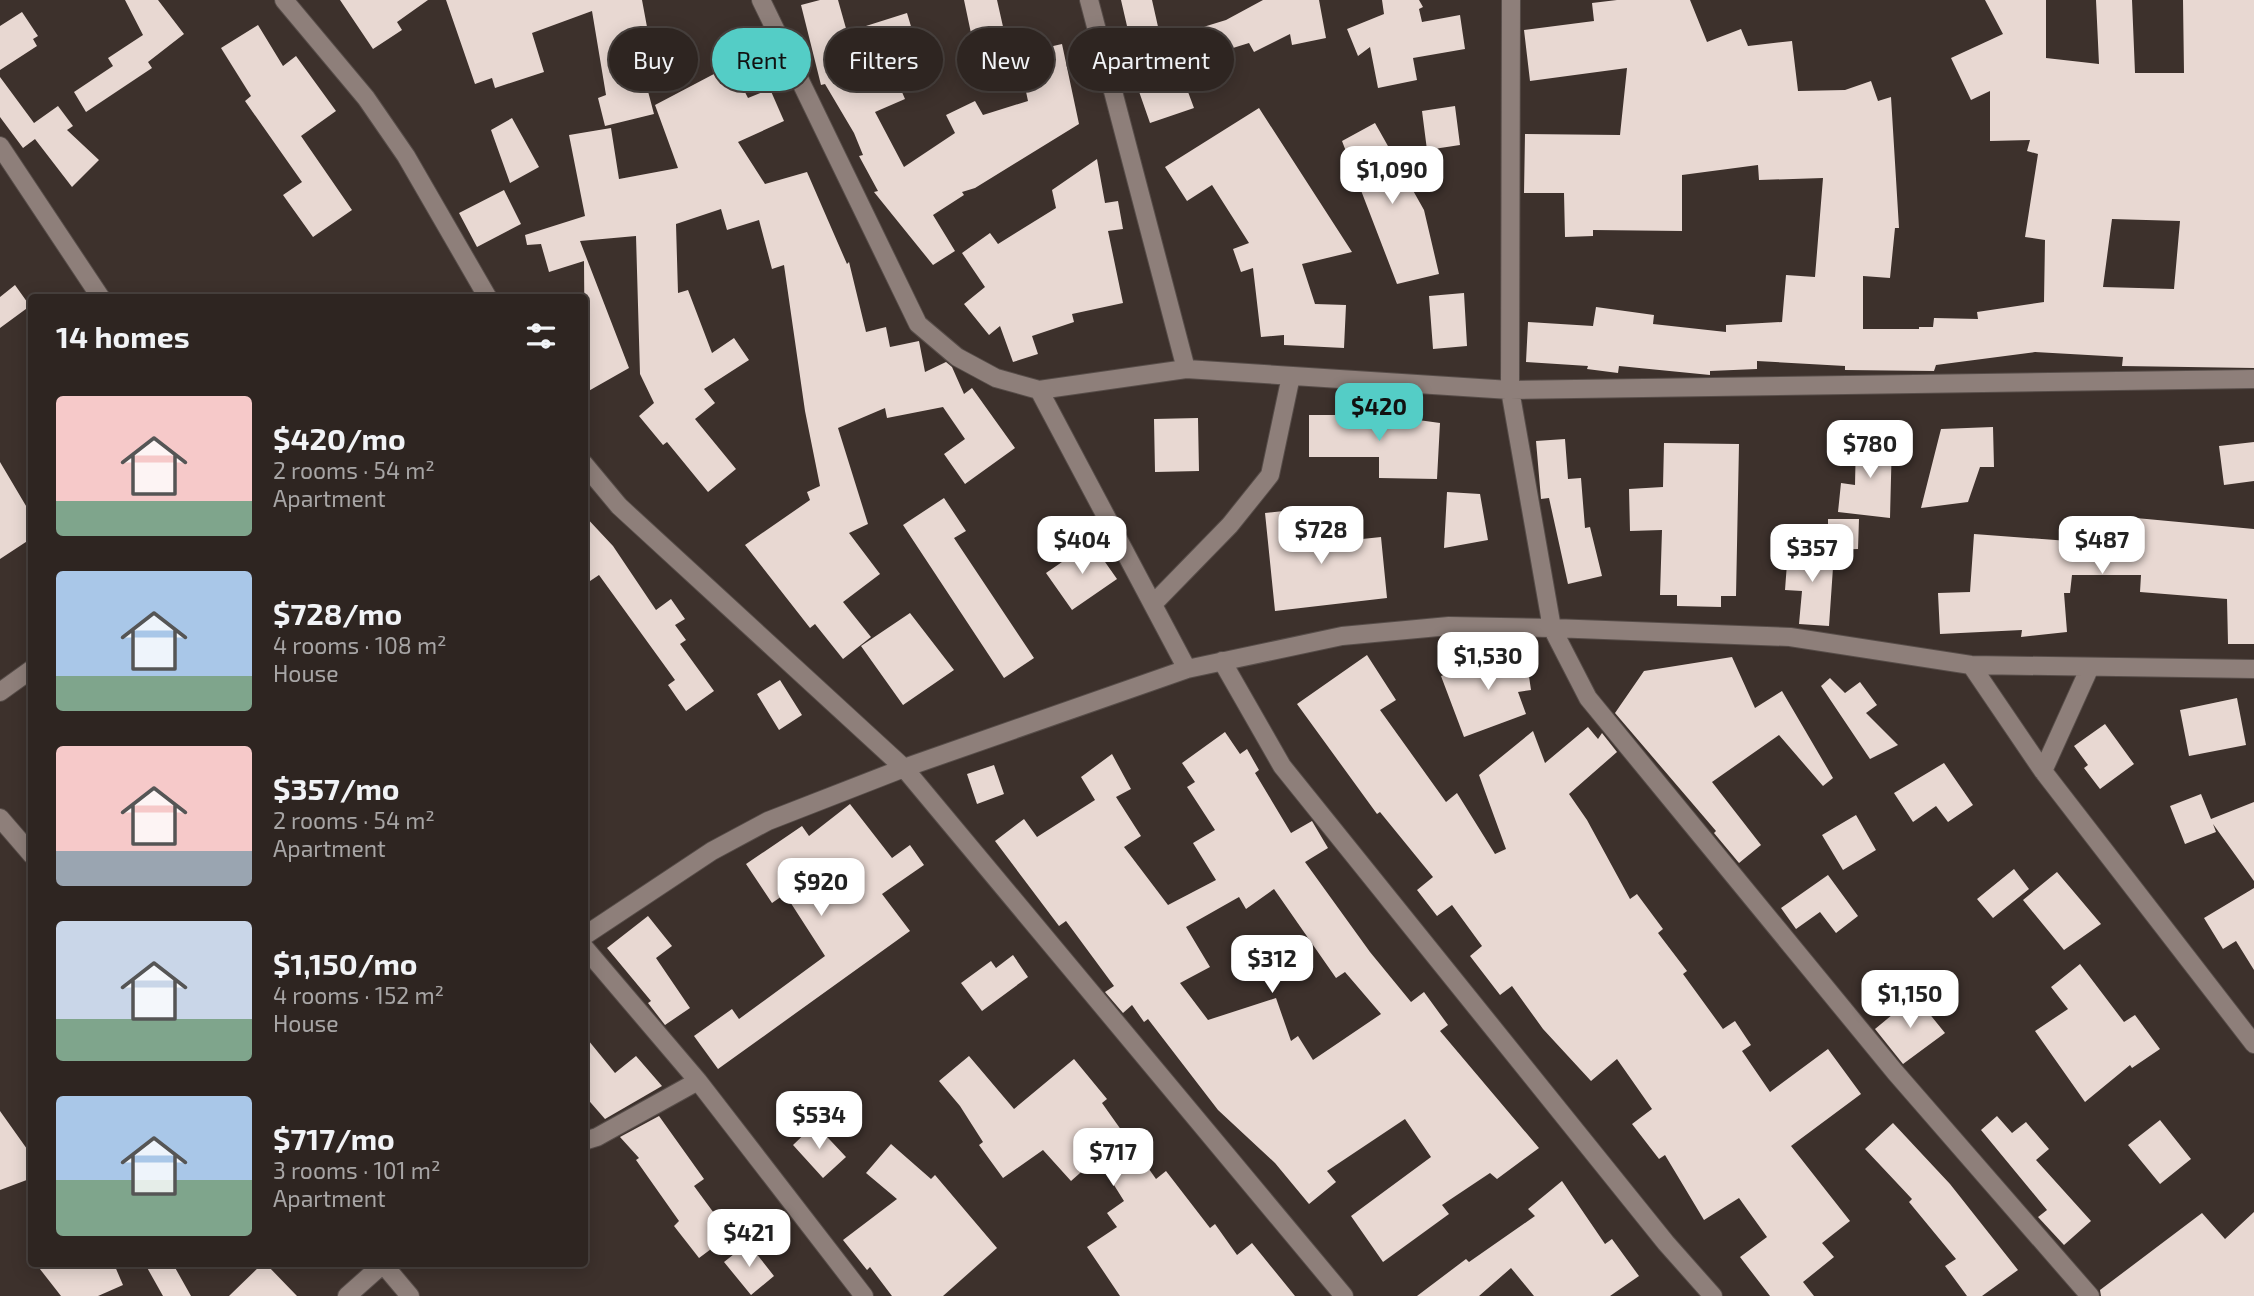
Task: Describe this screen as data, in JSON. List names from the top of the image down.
{
  "page": {
    "chip": [
      "Buy",
      "Rent",
      "Filters",
      "New",
      "Apartment"
    ],
    "price": [
      "$1,090",
      "$420",
      "$780",
      "$728",
      "$404",
      "$487",
      "$357",
      "$1,530",
      "$920",
      "$312",
      "$1,150",
      "$534",
      "$717",
      "$421"
    ],
    "heading": "14 homes",
    "list": [
      {
        "name": "$420/mo",
        "note": "2 rooms · 54 m² · Apartment"
      },
      {
        "name": "$728/mo",
        "note": "4 rooms · 108 m² · House"
      },
      {
        "name": "$357/mo",
        "note": "2 rooms · 54 m² · Apartment"
      },
      {
        "name": "$1,150/mo",
        "note": "4 rooms · 152 m² · House"
      },
      {
        "name": "$717/mo",
        "note": "3 rooms · 101 m² · Apartment"
      }
    ]
  }
}
